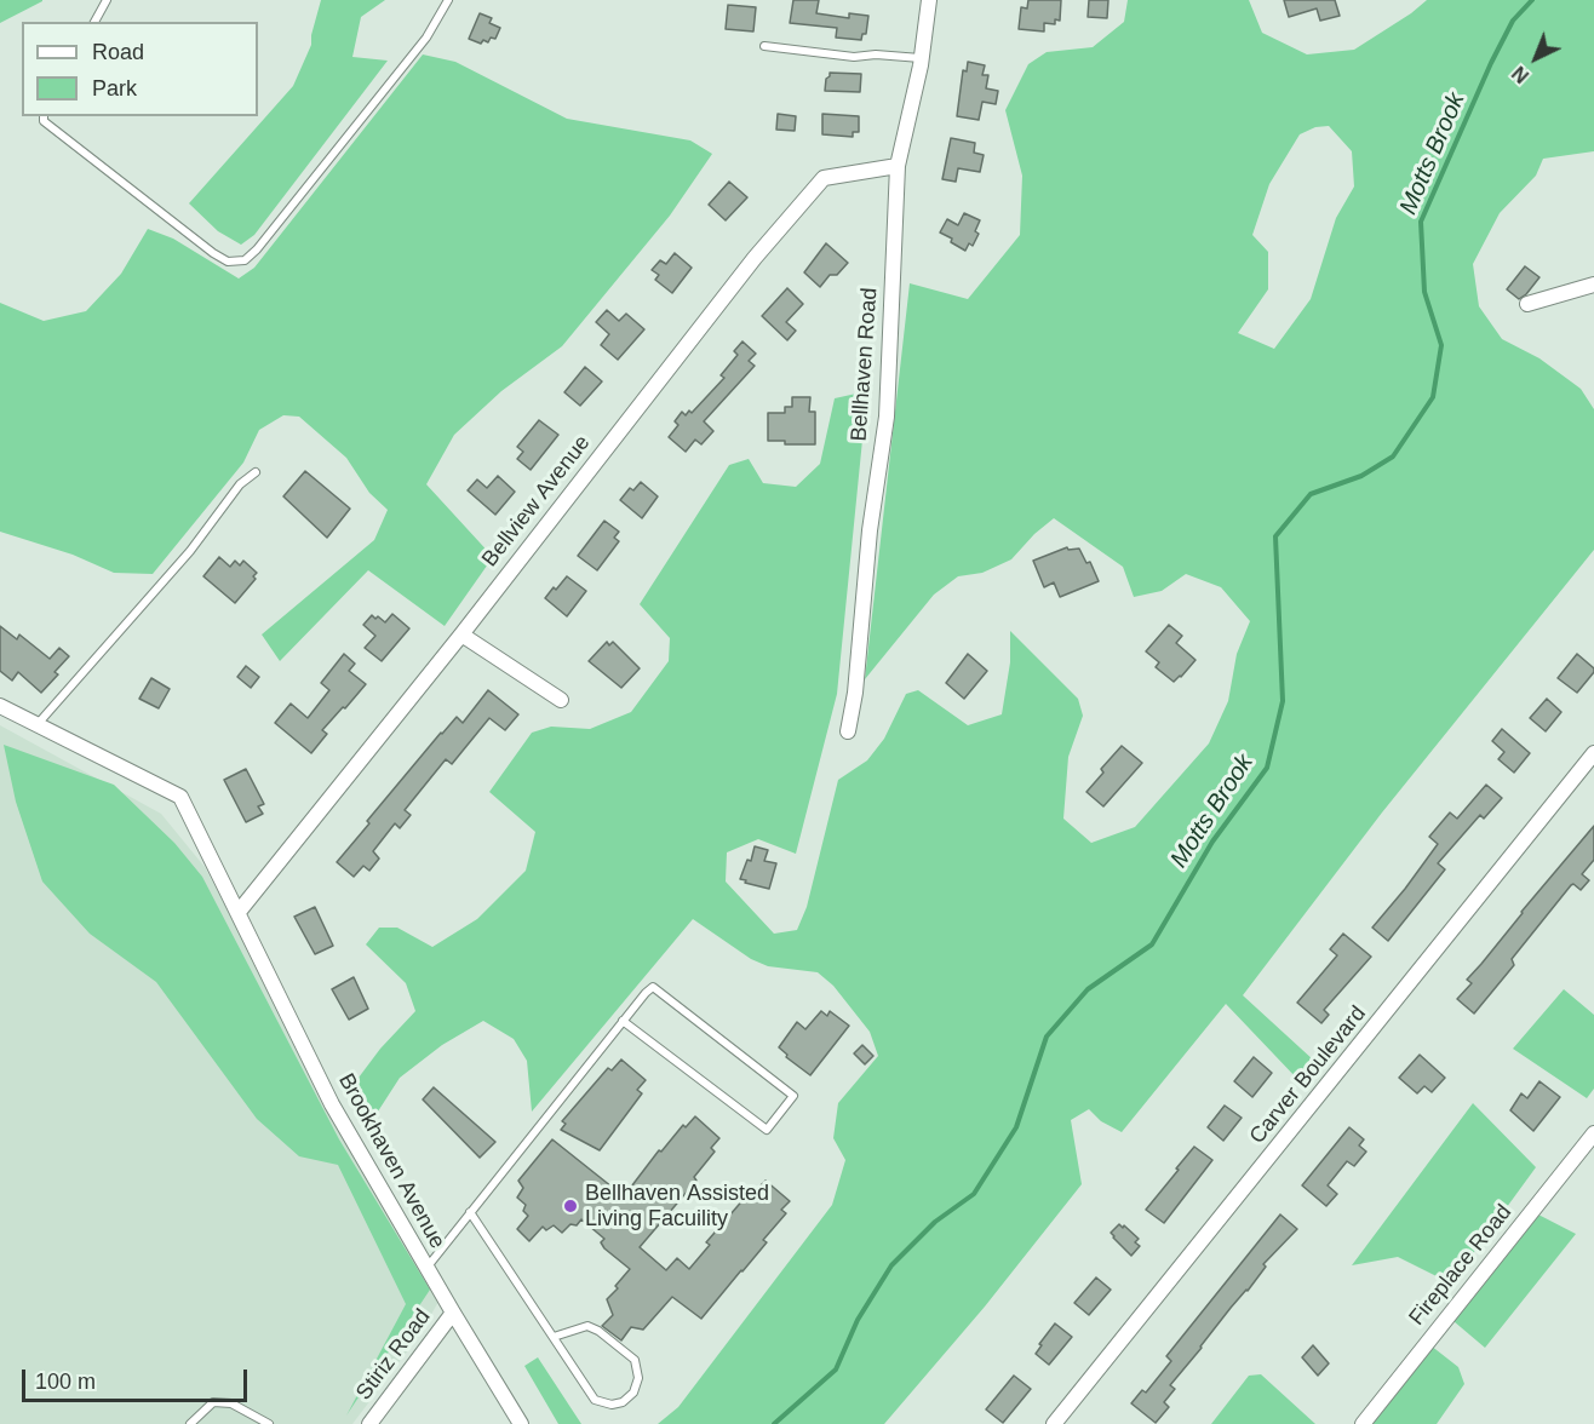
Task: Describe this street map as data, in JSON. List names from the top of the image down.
{
  "streets": {
    "street": [
      "Bellhaven Road",
      "Bellview Avenue",
      "Carver Boulevard",
      "Brookhaven Avenue",
      "Fireplace Road",
      "Stiriz Road"
    ]
  },
  "crossings": [
    ["Bellhaven Road", "Bellview Avenue"],
    ["Bellview Avenue", "Brookhaven Avenue"],
    ["Brookhaven Avenue", "Stiriz Road"]
  ],
  "water": ["Motts Brook"],
  "places": ["Bellhaven Assisted Living Facuility"],
  "legend": ["Road", "Park"],
  "scale_bar": "100 m",
  "north": "bottom left"
}
